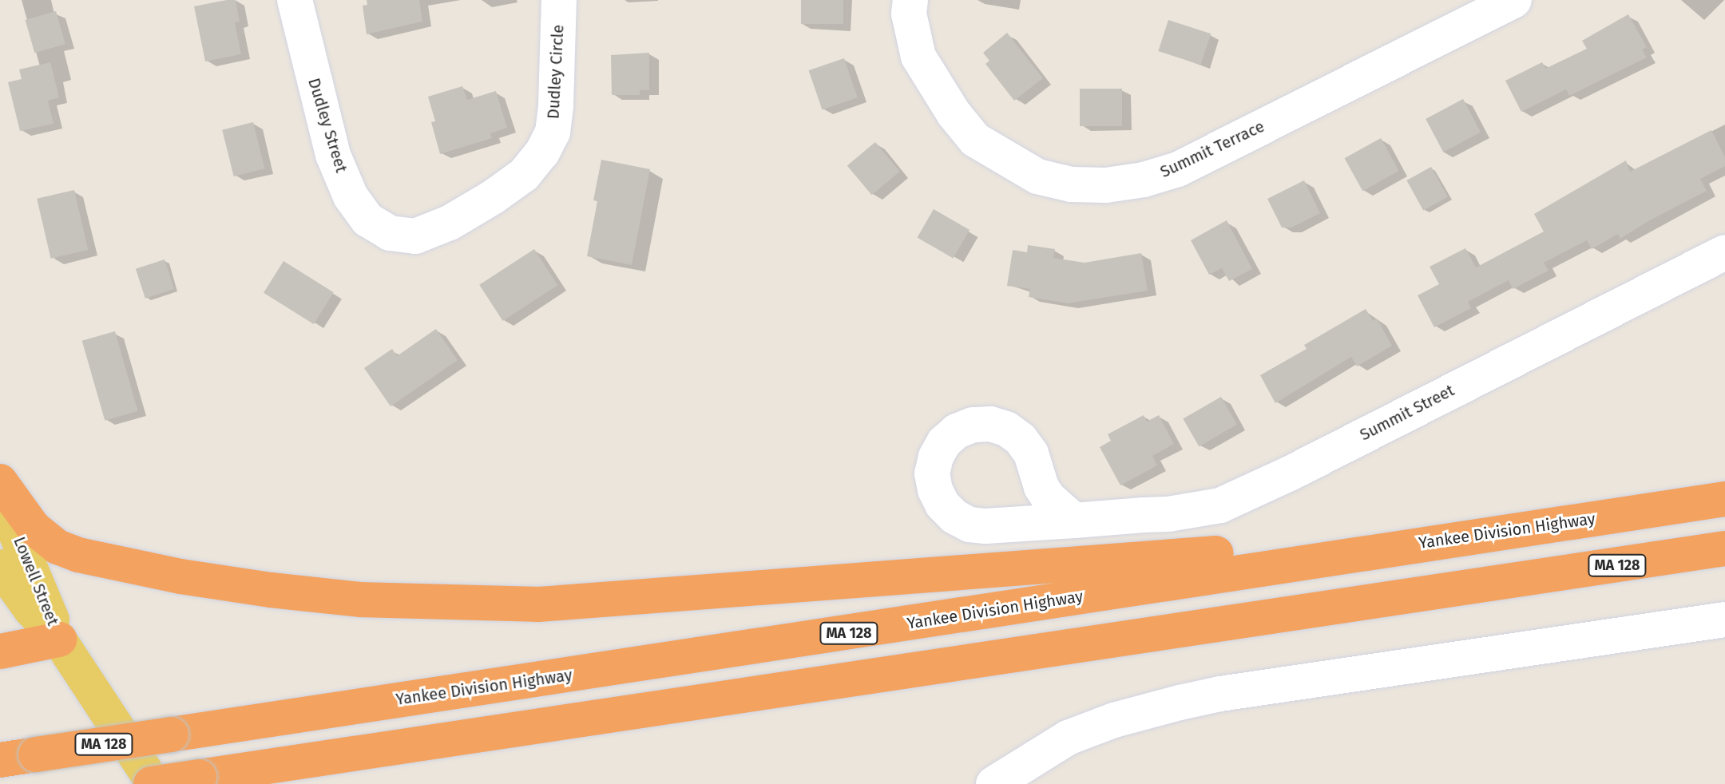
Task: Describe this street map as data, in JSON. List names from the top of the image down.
{
  "streets": {
    "highway": ["Yankee Division Highway", "MA 128"],
    "main road": ["Lowell Street"],
    "street": [
      "Dudley Circle",
      "Dudley Street",
      "Summit Terrace",
      "Summit Street"
    ]
  },
  "crossings": [
    ["Dudley Circle", "Dudley Street"],
    ["MA 128", "Lowell Street"]
  ]
}
